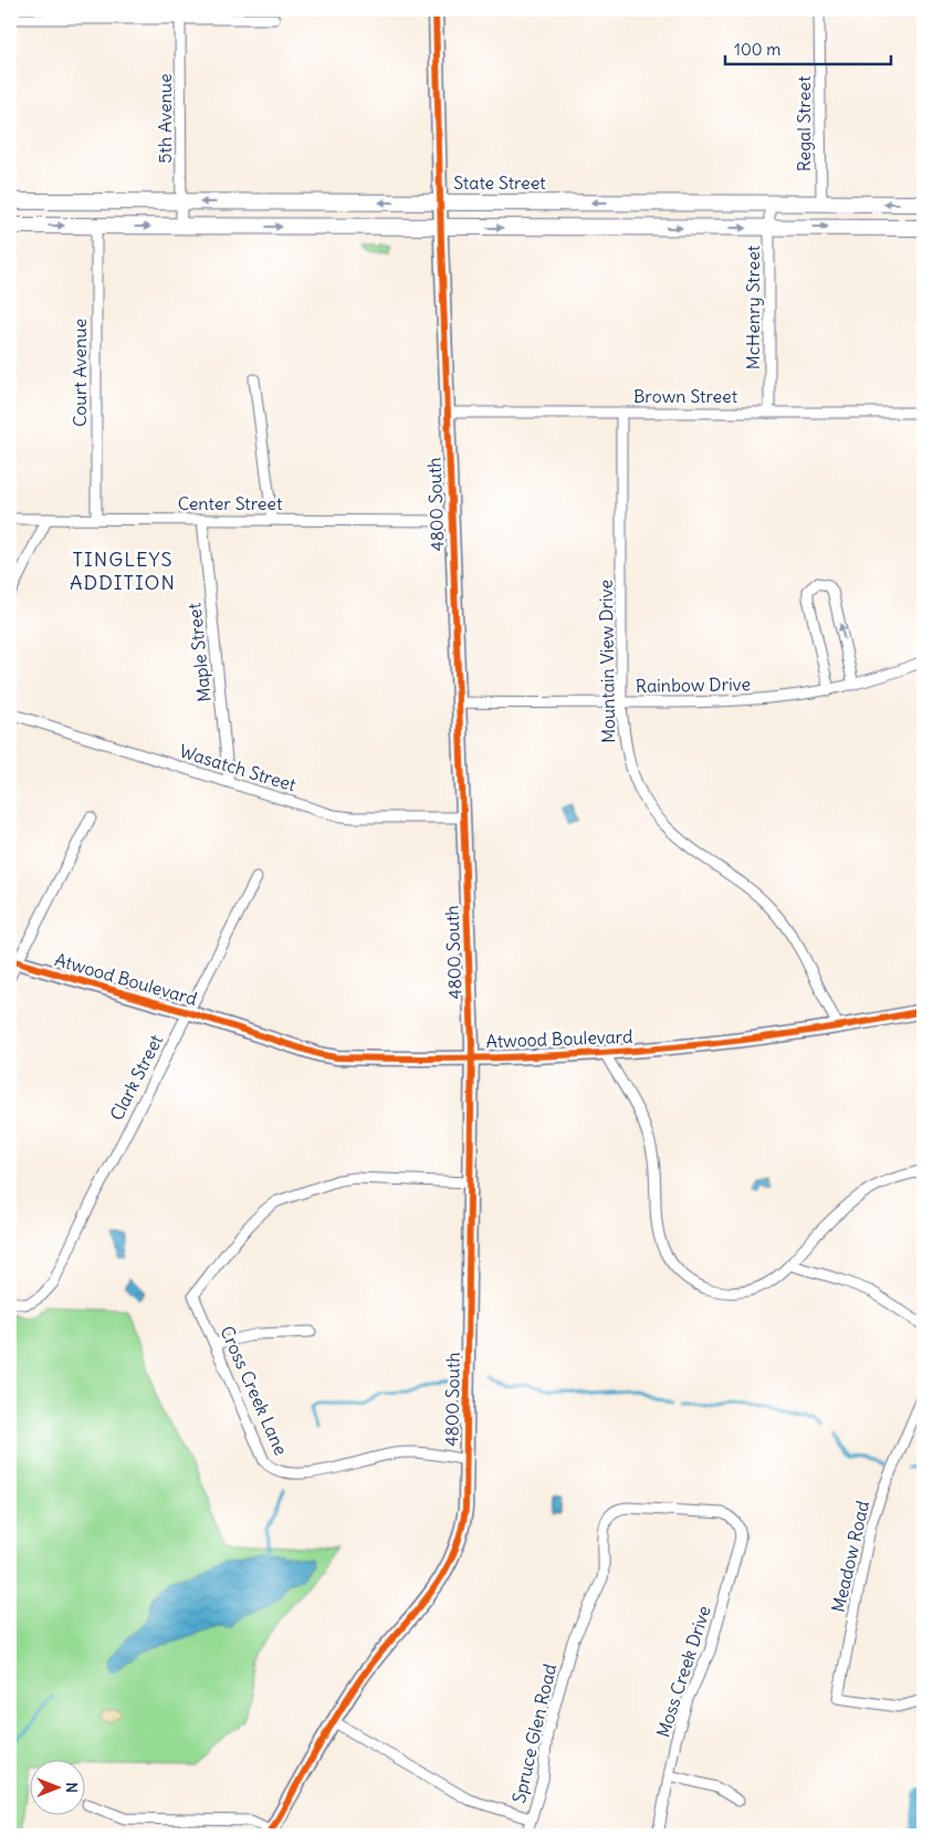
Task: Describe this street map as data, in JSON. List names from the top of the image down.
{
  "streets": {
    "main road": ["State Street"],
    "street": [
      "5th Avenue",
      "Regal Street",
      "McHenry Street",
      "Court Avenue",
      "Brown Street",
      "Center Street",
      "4800 South",
      "Maple Street",
      "Mountain View Drive",
      "Rainbow Drive",
      "Wasatch Street",
      "Atwood Boulevard",
      "Clark Street",
      "Cross Creek Lane",
      "Meadow Road",
      "Moss Creek Drive",
      "Spruce Glen Road"
    ]
  },
  "crossings": [
    ["5th Avenue", "State Street"],
    ["Regal Street", "State Street"],
    ["State Street", "McHenry Street"],
    ["State Street", "4800 South"],
    ["McHenry Street", "Brown Street"],
    ["Court Avenue", "Center Street"],
    ["Brown Street", "4800 South"],
    ["Brown Street", "Mountain View Drive"],
    ["Center Street", "4800 South"],
    ["Center Street", "Maple Street"],
    ["4800 South", "Rainbow Drive"],
    ["4800 South", "Wasatch Street"],
    ["4800 South", "Atwood Boulevard"],
    ["4800 South", "Cross Creek Lane"],
    ["Maple Street", "Wasatch Street"],
    ["Mountain View Drive", "Rainbow Drive"],
    ["Mountain View Drive", "Atwood Boulevard"],
    ["Atwood Boulevard", "Clark Street"],
    ["Moss Creek Drive", "Spruce Glen Road"]
  ],
  "districts": ["TINGLEYS ADDITION"],
  "scale_bar": "100 m",
  "north": "right"
}
